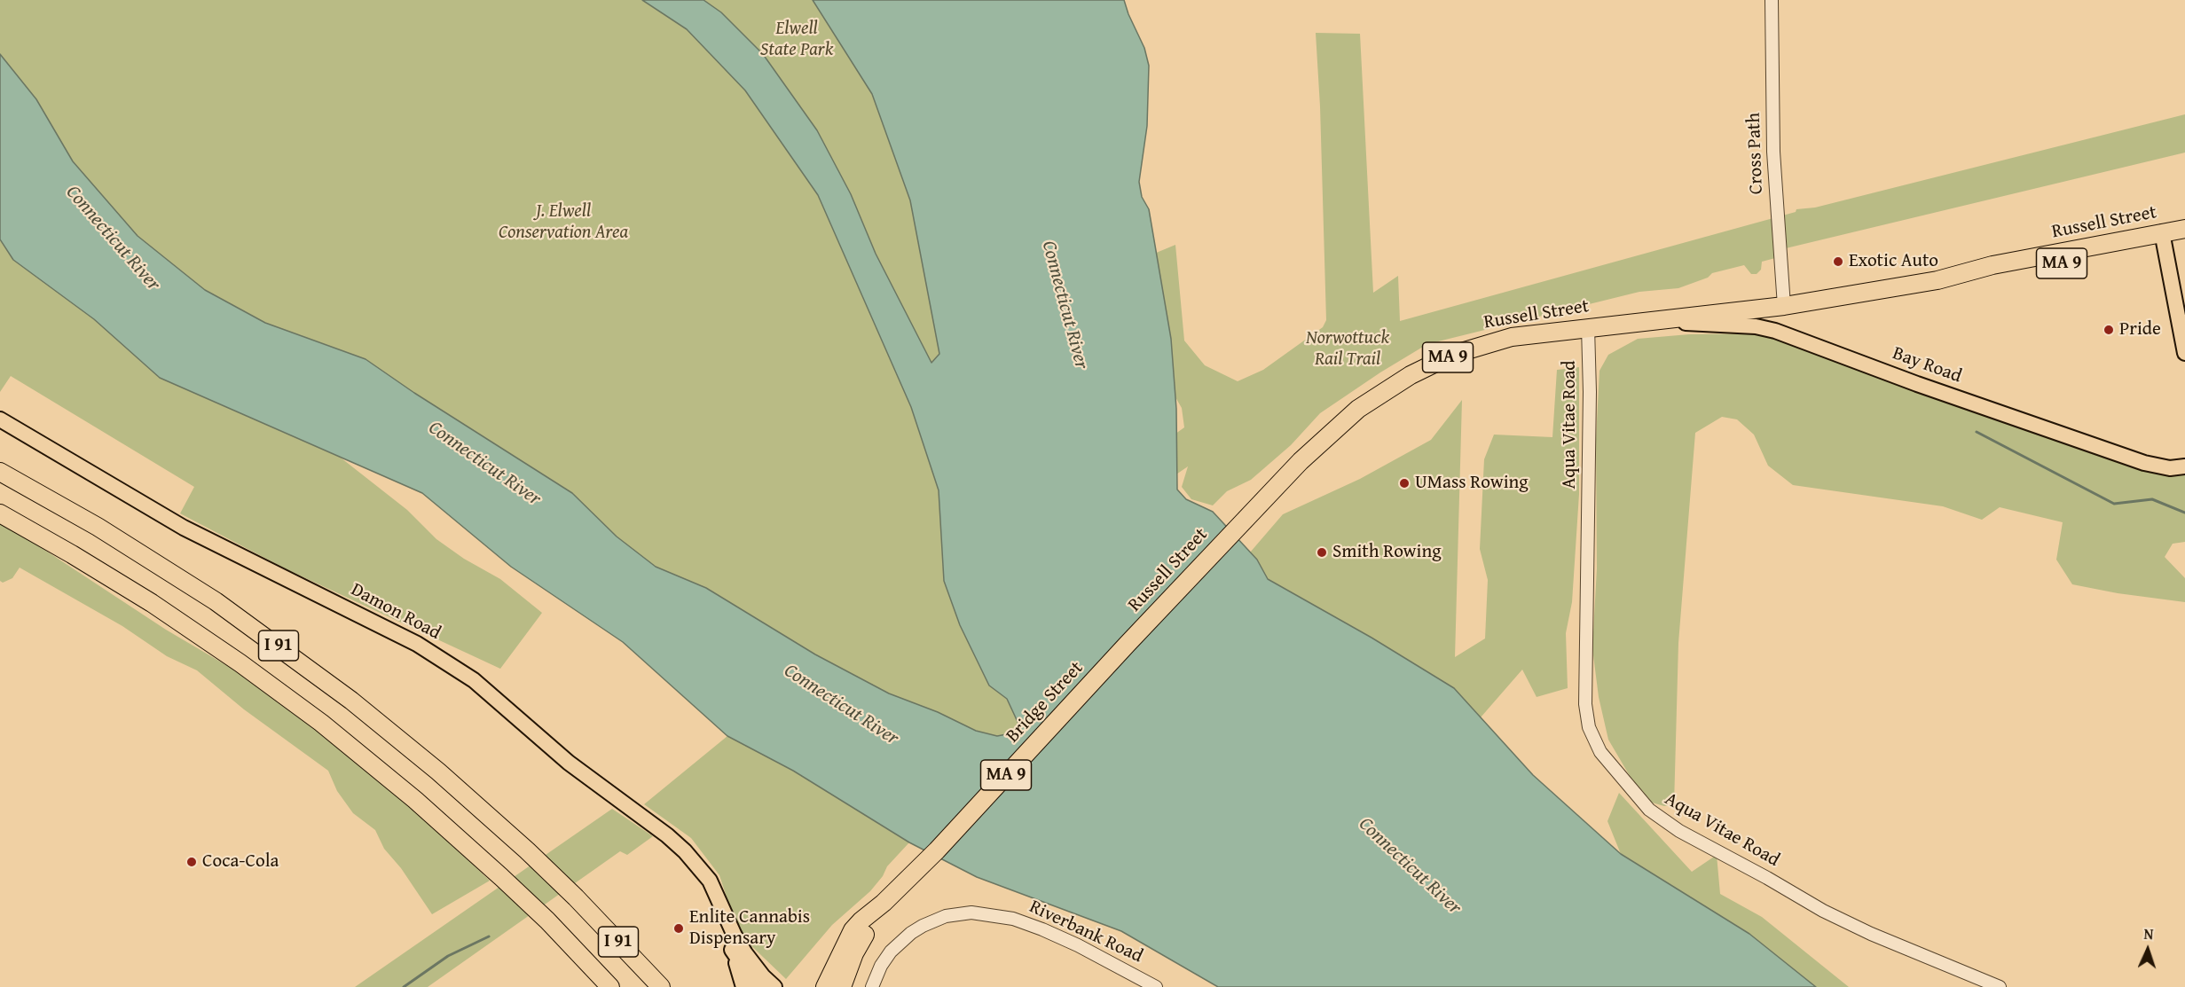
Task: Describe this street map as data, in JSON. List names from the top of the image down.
{
  "streets": {
    "highway": [
      "Russell Street",
      "MA 9",
      "I 91",
      "Bridge Street"
    ],
    "main road": ["Bay Road", "Damon Road"],
    "street": ["Cross Path", "Aqua Vitae Road", "Riverbank Road"]
  },
  "crossings": [
    ["Cross Path", "Russell Street"],
    ["Russell Street", "Bay Road"],
    ["Russell Street", "Aqua Vitae Road"],
    ["Russell Street", "Bridge Street"]
  ],
  "water": ["Connecticut River"],
  "parks": ["Elwell State Park", "J. Elwell Conservation Area", "Norwottuck Rail Trail"],
  "places": [
    "Exotic Auto",
    "Pride",
    "UMass Rowing",
    "Smith Rowing",
    "Coca-Cola",
    "Enlite Cannabis Dispensary"
  ],
  "north": "top"
}
